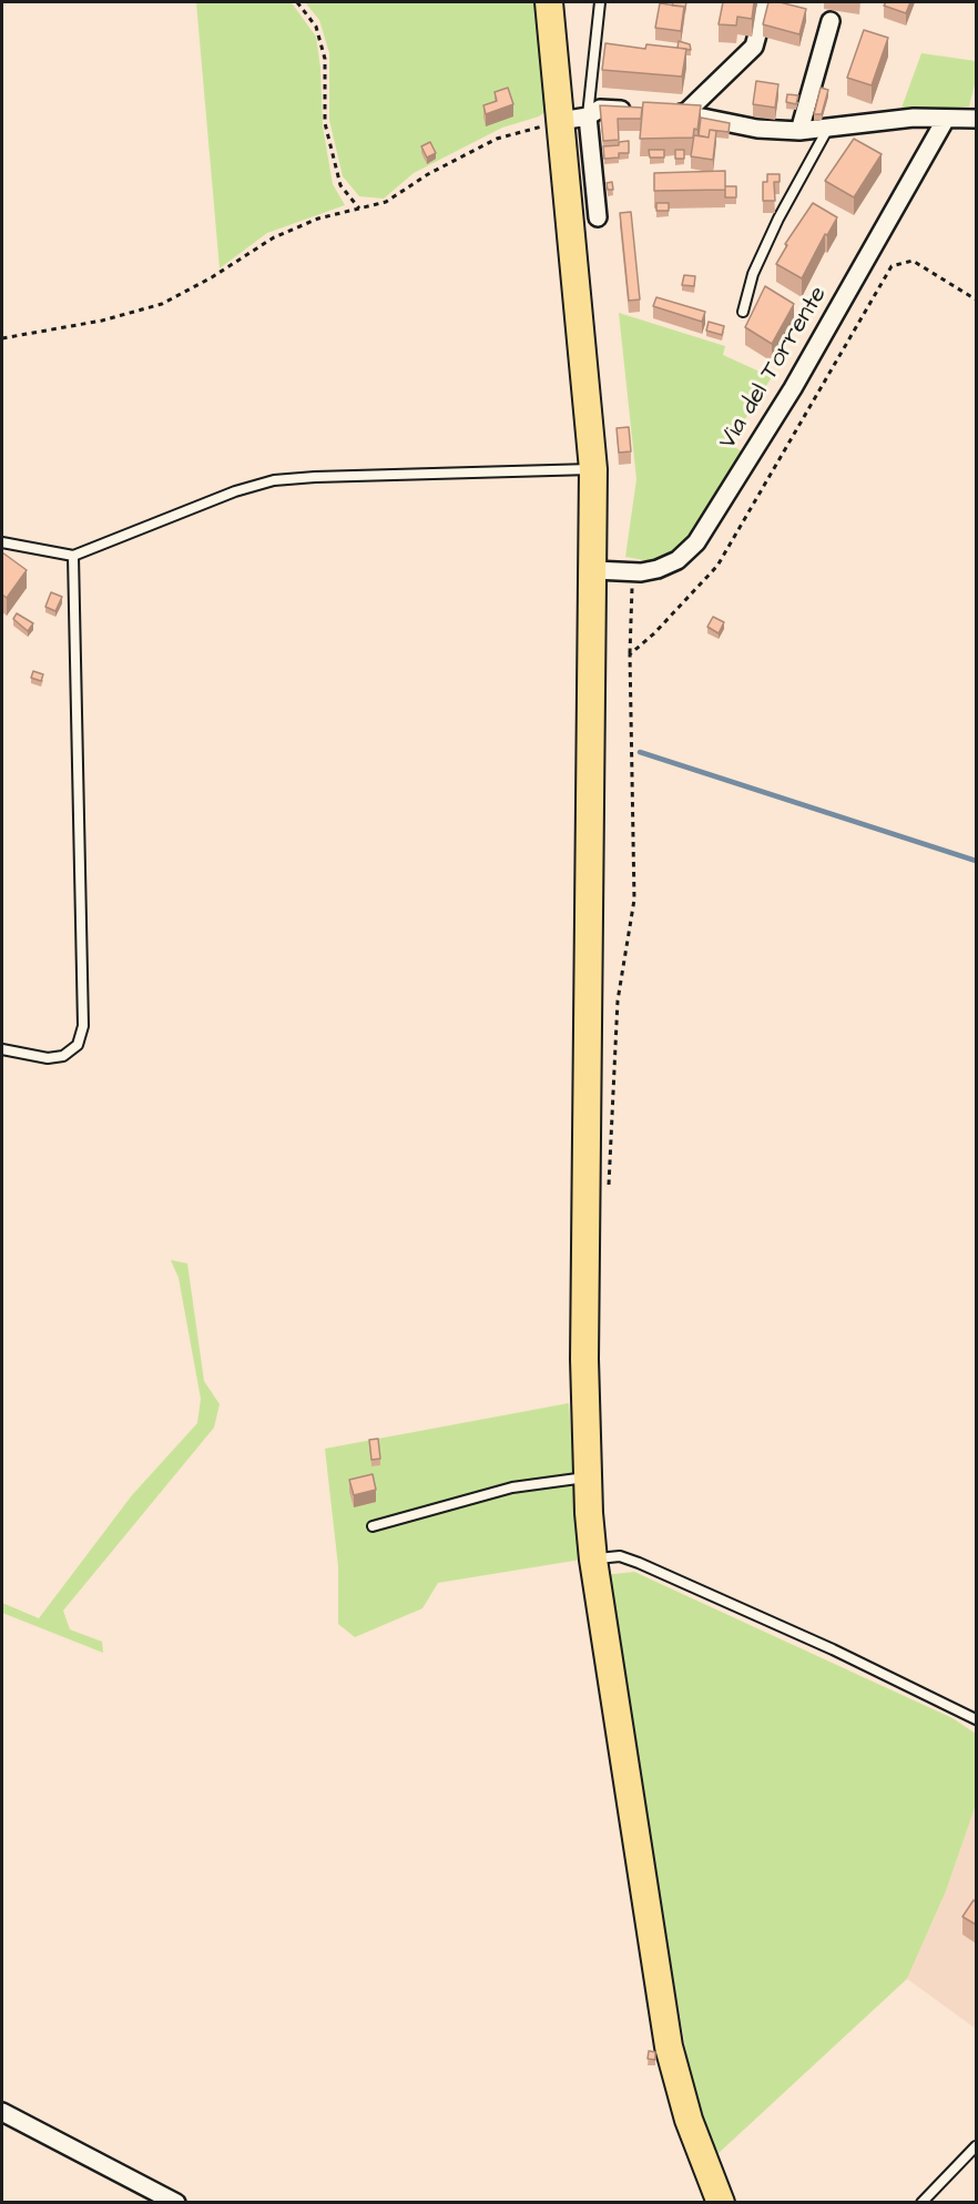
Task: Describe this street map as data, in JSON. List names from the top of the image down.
{
  "streets": {
    "street": ["Via del Torrente"]
  }
}
